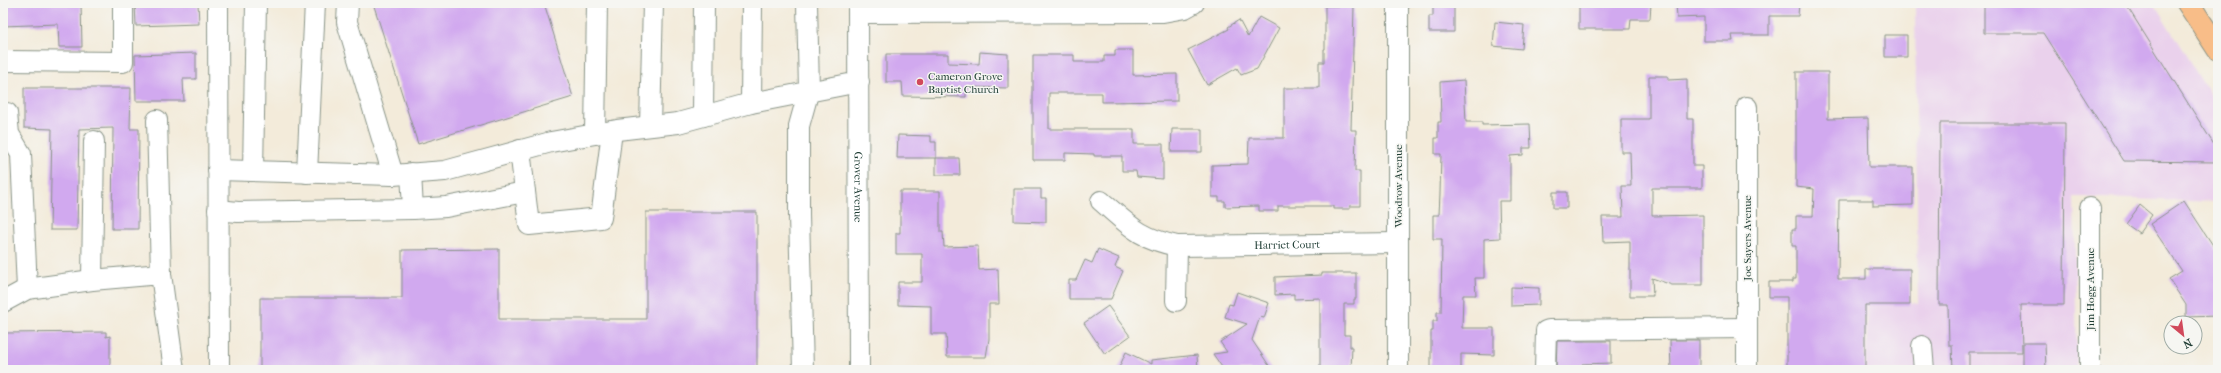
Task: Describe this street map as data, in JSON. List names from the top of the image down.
{
  "streets": {
    "street": [
      "Grover Avenue",
      "Woodrow Avenue",
      "Joe Sayers Avenue",
      "Harriet Court",
      "Jim Hogg Avenue"
    ]
  },
  "crossings": [
    ["Woodrow Avenue", "Harriet Court"]
  ],
  "places": ["Cameron Grove Baptist Church"],
  "north": "bottom right"
}
